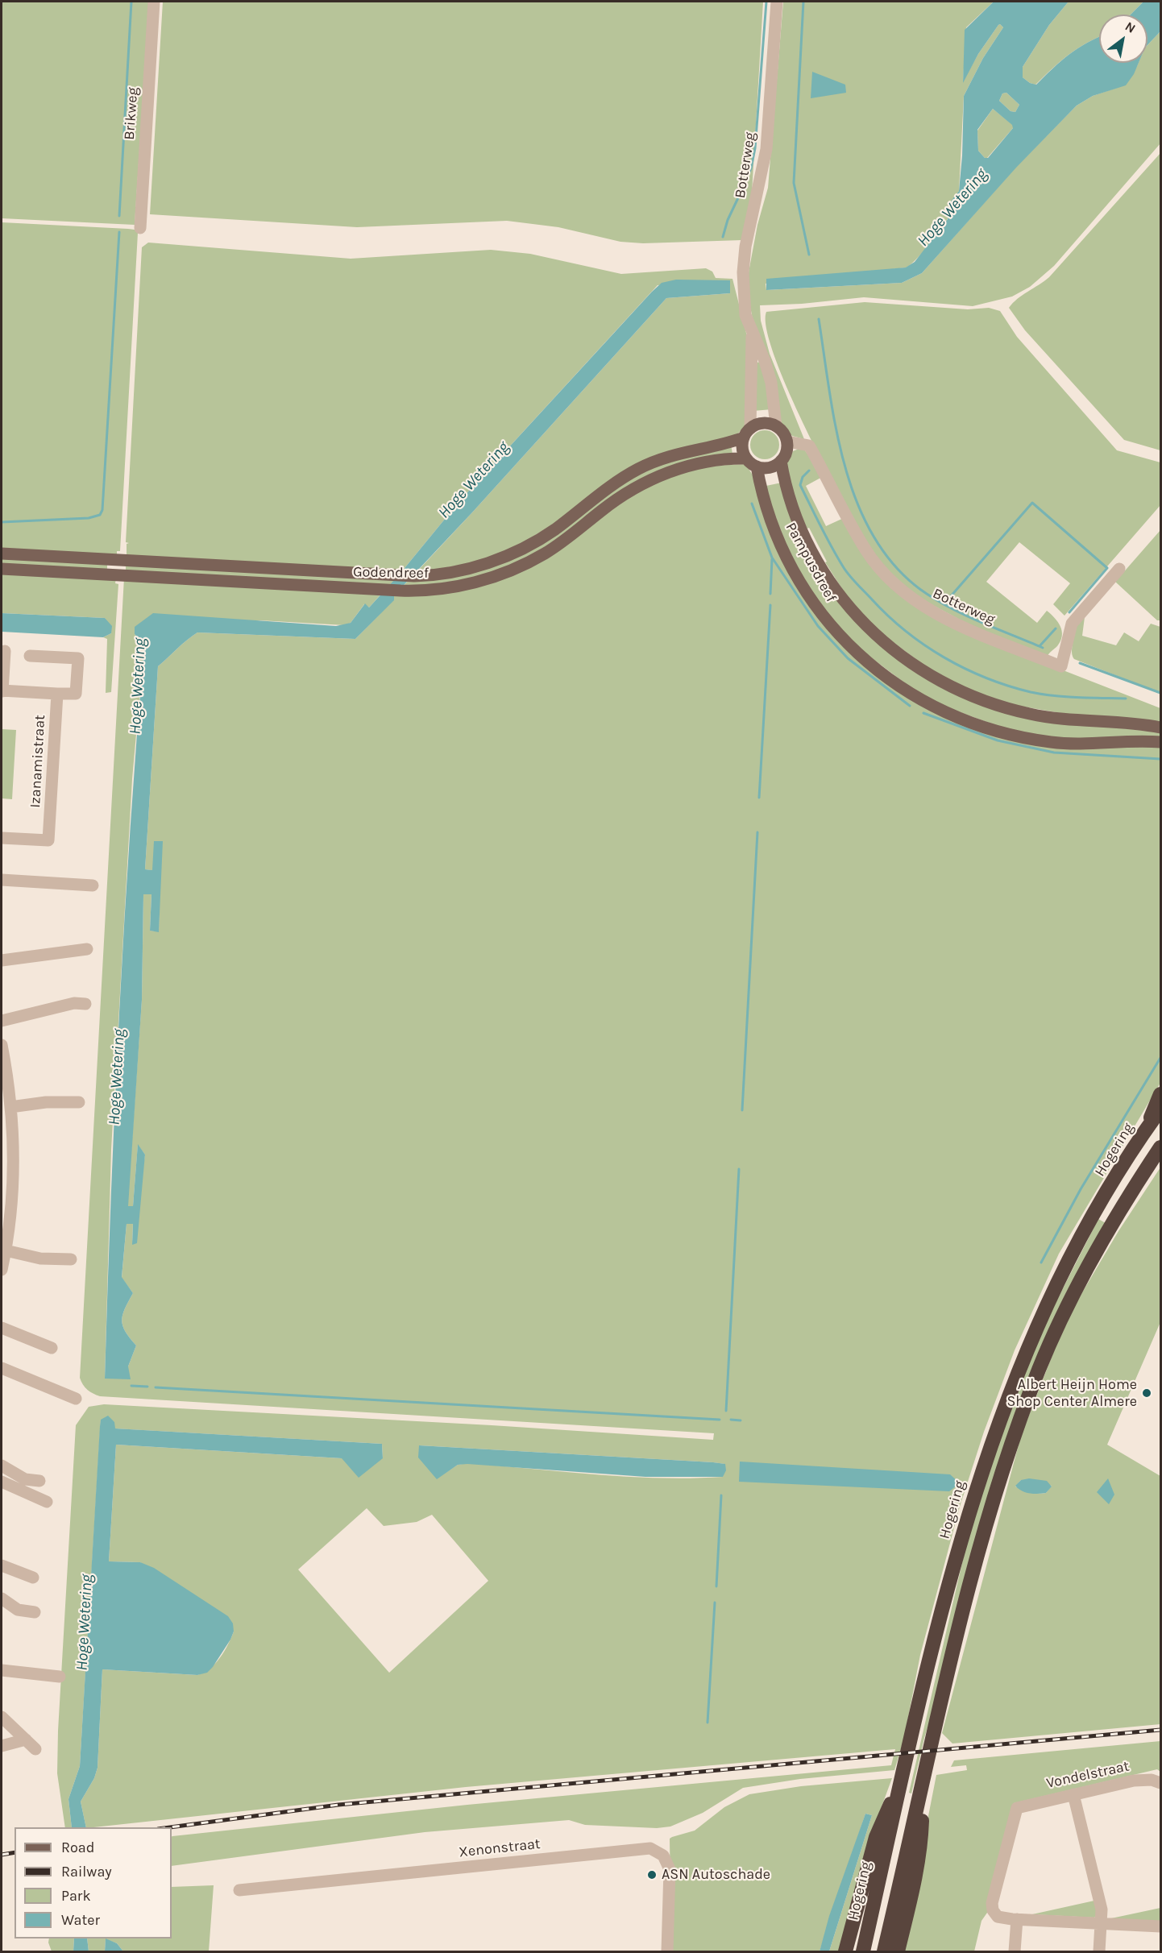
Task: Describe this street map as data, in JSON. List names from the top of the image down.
{
  "streets": {
    "highway": ["Hogering"],
    "main road": ["Pampusdreef", "Godendreef"],
    "street": [
      "Brikweg",
      "Botterweg",
      "Izanamistraat",
      "Vondelstraat",
      "Xenonstraat"
    ]
  },
  "crossings": [
    ["Botterweg", "Pampusdreef"],
    ["Botterweg", "Godendreef"],
    ["Pampusdreef", "Godendreef"]
  ],
  "water": ["Hoge Wetering"],
  "places": ["Albert Heijn Home Shop Center Almere", "ASN Autoschade"],
  "legend": [
    "Road",
    "Railway",
    "Park",
    "Water"
  ],
  "north": "top right"
}
